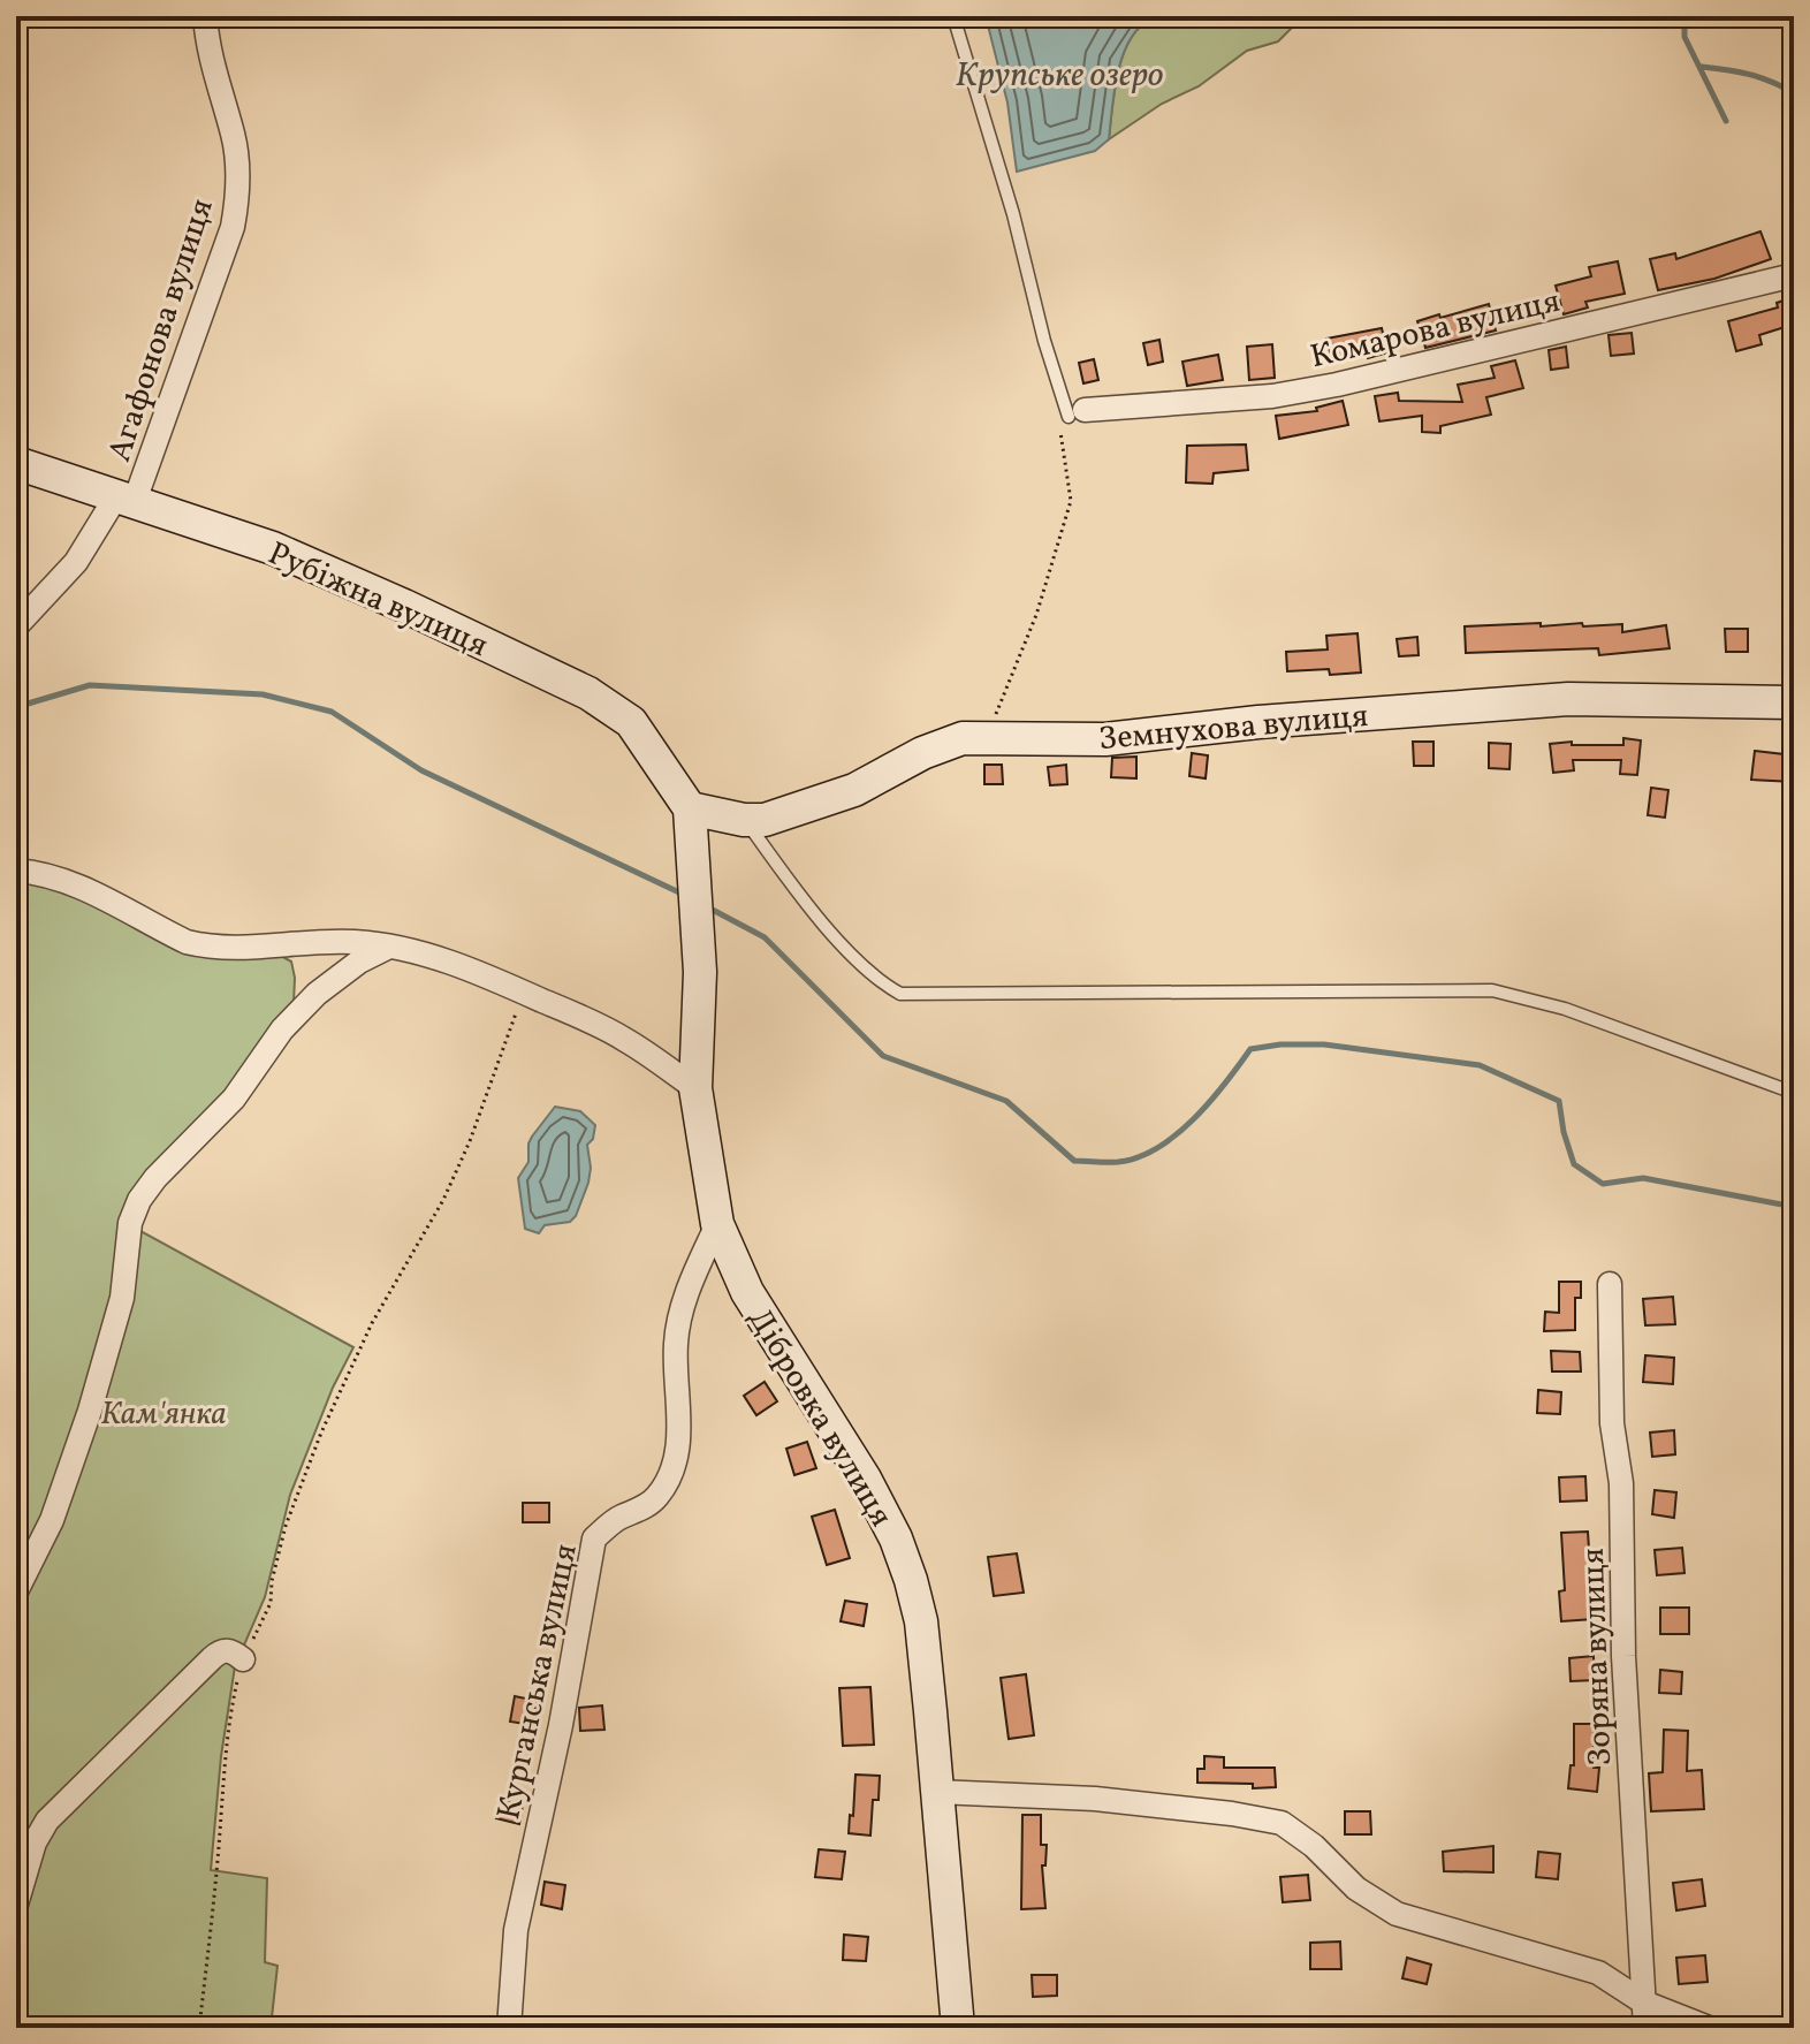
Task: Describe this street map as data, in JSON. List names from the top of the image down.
{
  "streets": {
    "street": [
      "Комарова вулиця",
      "Агафонова вулиця",
      "Рубіжна вулиця",
      "Земнухова вулиця",
      "Дібровка вулиця",
      "Зоряна вулиця",
      "Курганська вулиця"
    ]
  },
  "crossings": [
    ["Агафонова вулиця", "Рубіжна вулиця"],
    ["Рубіжна вулиця", "Земнухова вулиця"],
    ["Рубіжна вулиця", "Дібровка вулиця"],
    ["Земнухова вулиця", "Дібровка вулиця"],
    ["Дібровка вулиця", "Курганська вулиця"]
  ],
  "water": ["Крупське озеро"],
  "parks": ["Кам'янка"]
}
